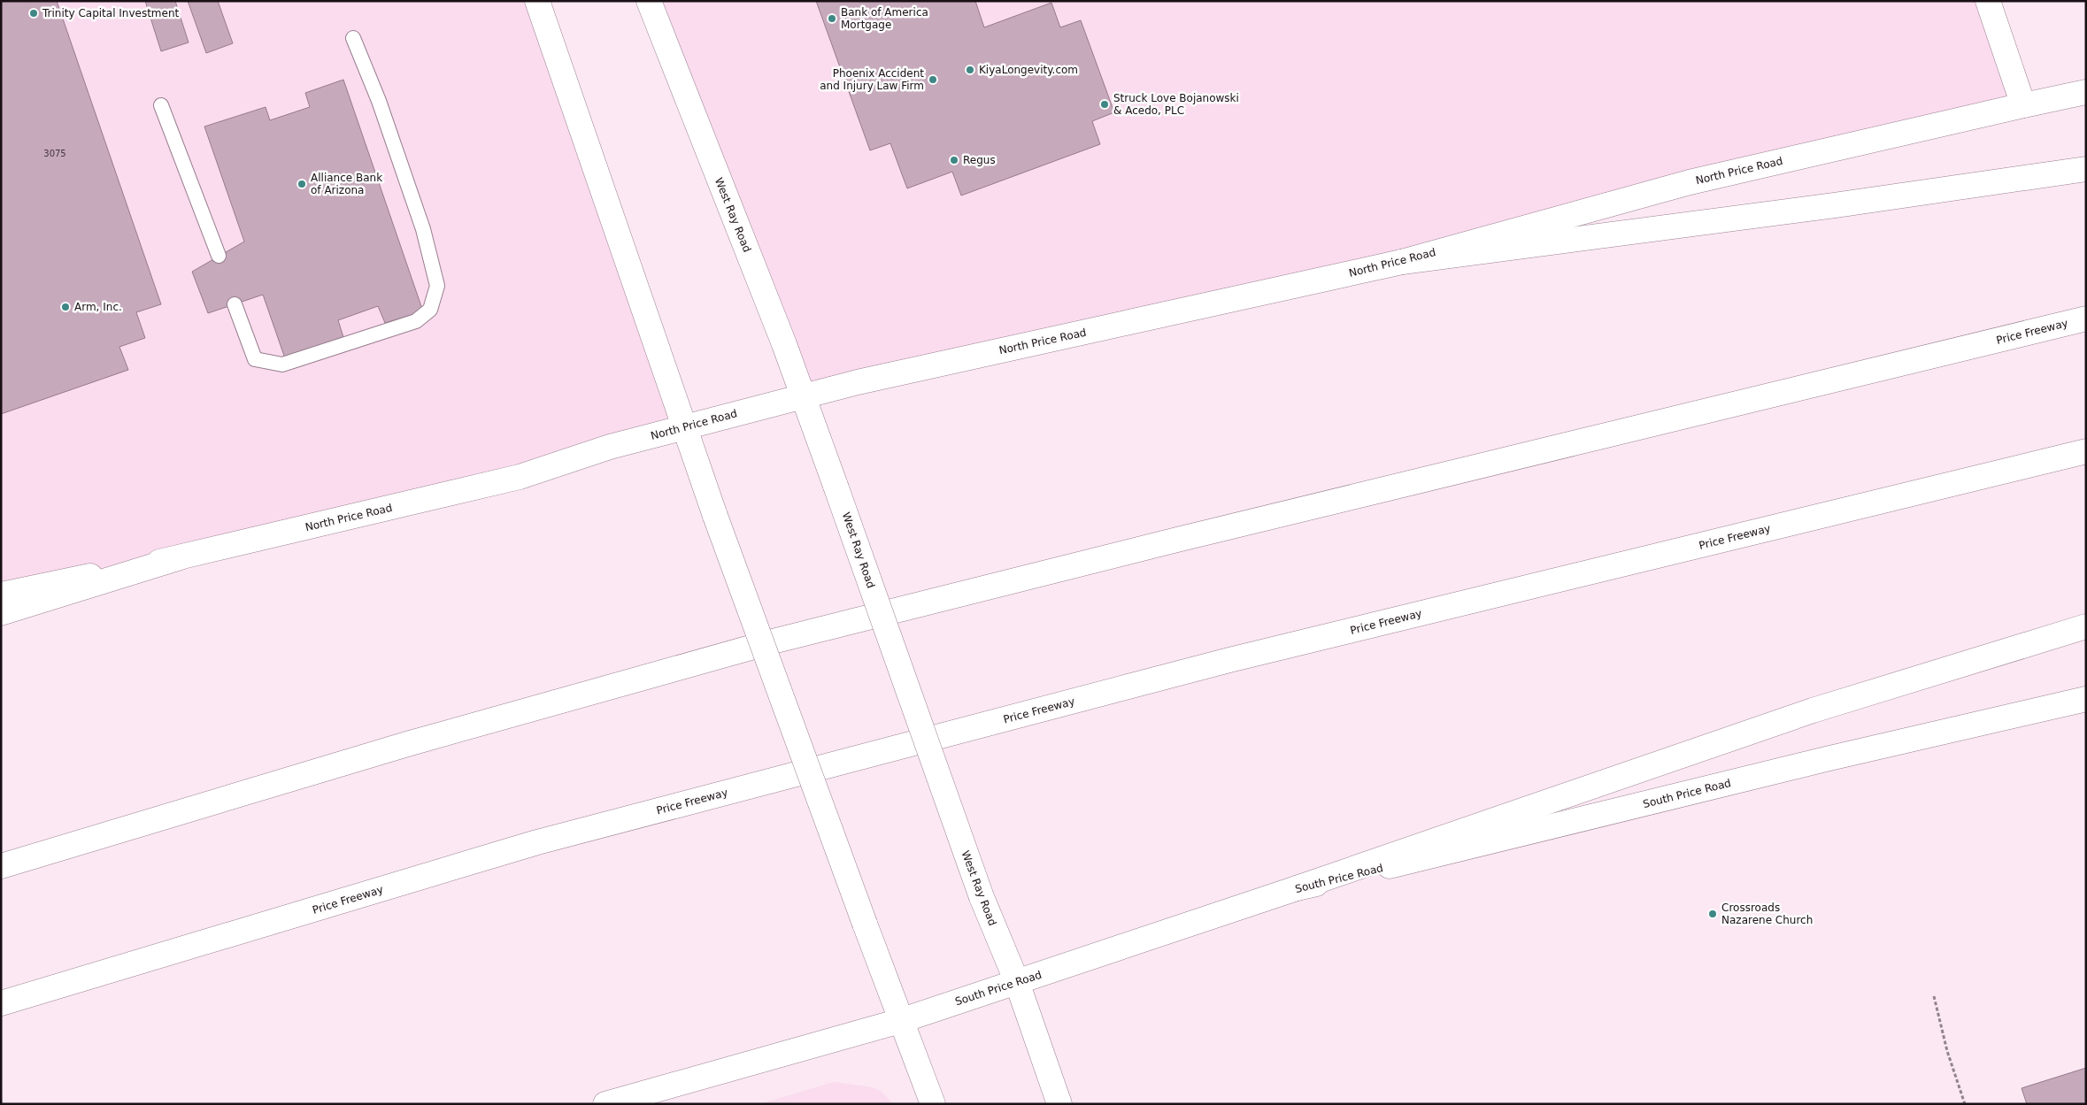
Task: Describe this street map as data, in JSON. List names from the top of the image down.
{
  "streets": {
    "main road": [
      "North Price Road",
      "West Ray Road",
      "Price Freeway",
      "South Price Road"
    ]
  },
  "crossings": [
    ["North Price Road", "West Ray Road"],
    ["West Ray Road", "South Price Road"]
  ],
  "places": [
    "Trinity Capital Investment",
    "Bank of America Mortgage",
    "KiyaLongevity.com",
    "Phoenix Accident and Injury Law Firm",
    "Struck Love Bojanowski & Acedo, PLC",
    "Regus",
    "Alliance Bank of Arizona",
    "Arm, Inc.",
    "Crossroads Nazarene Church"
  ],
  "house_numbers": ["3075"]
}
